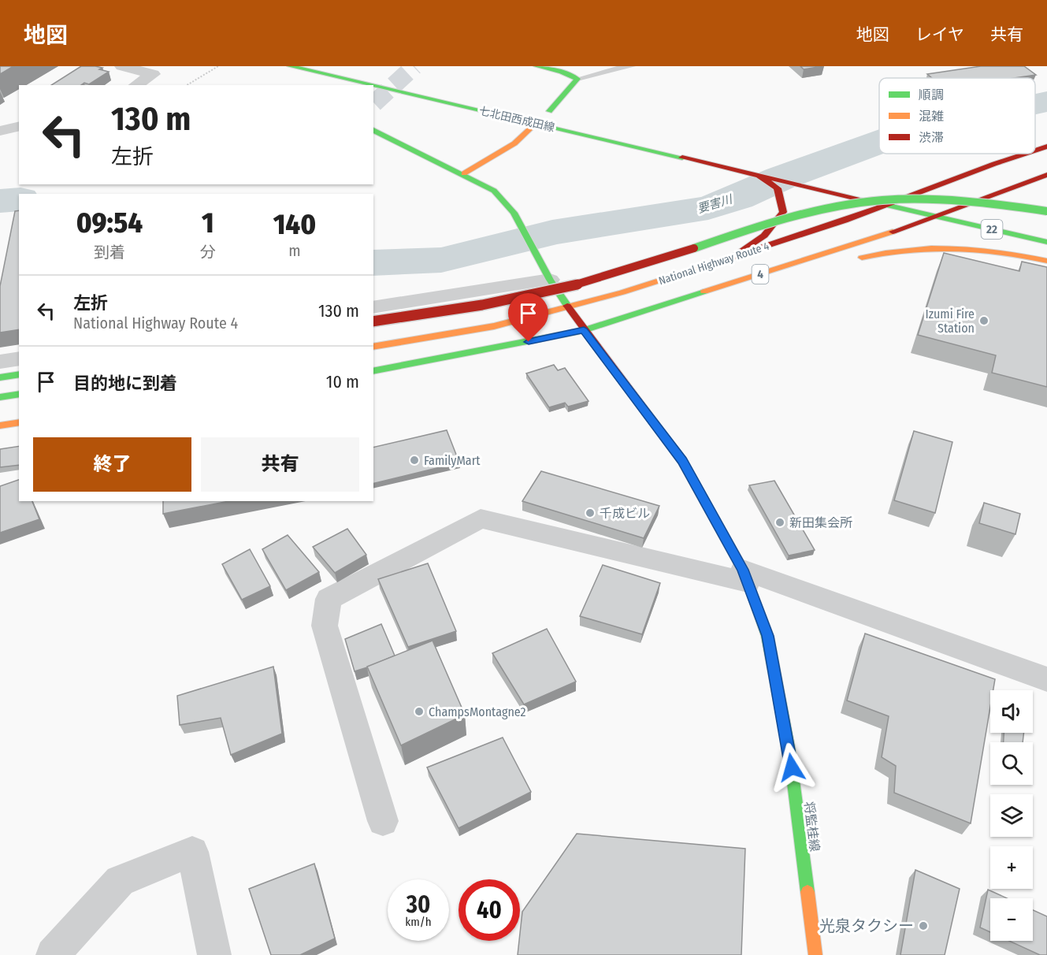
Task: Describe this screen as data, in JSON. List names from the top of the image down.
{
  "streets": {
    "main road": [
      "七北田西成田線",
      "22",
      "National Highway Route 4",
      "4",
      "将監桂線"
    ]
  },
  "crossings": [
    ["七北田西成田線", "22"],
    ["七北田西成田線", "National Highway Route 4"],
    ["22", "National Highway Route 4"],
    ["National Highway Route 4", "将監桂線"]
  ],
  "water": ["要害川"],
  "places": [
    "Izumi Fire Station",
    "FamilyMart",
    "千成ビル",
    "新田集会所",
    "ChampsMontagne2",
    "光泉タクシー"
  ],
  "legend": ["順調", "混雑", "渋滞"],
  "page": {
    "header": "地図",
    "nav": ["地図", "レイヤ", "共有"],
    "turn": ["130 m", "左折"],
    "eta": [
      "09:54",
      "到着",
      "1",
      "分",
      "140",
      "m"
    ],
    "list": [
      {
        "name": "左折",
        "note": "National Highway Route 4",
        "value": "130 m"
      },
      {
        "name": "目的地に到着",
        "value": "10 m"
      }
    ],
    "buttons": ["終了", "共有"],
    "map_buttons": ["+", "−"],
    "speed": "30 km/h",
    "limit": "40"
  }
}
